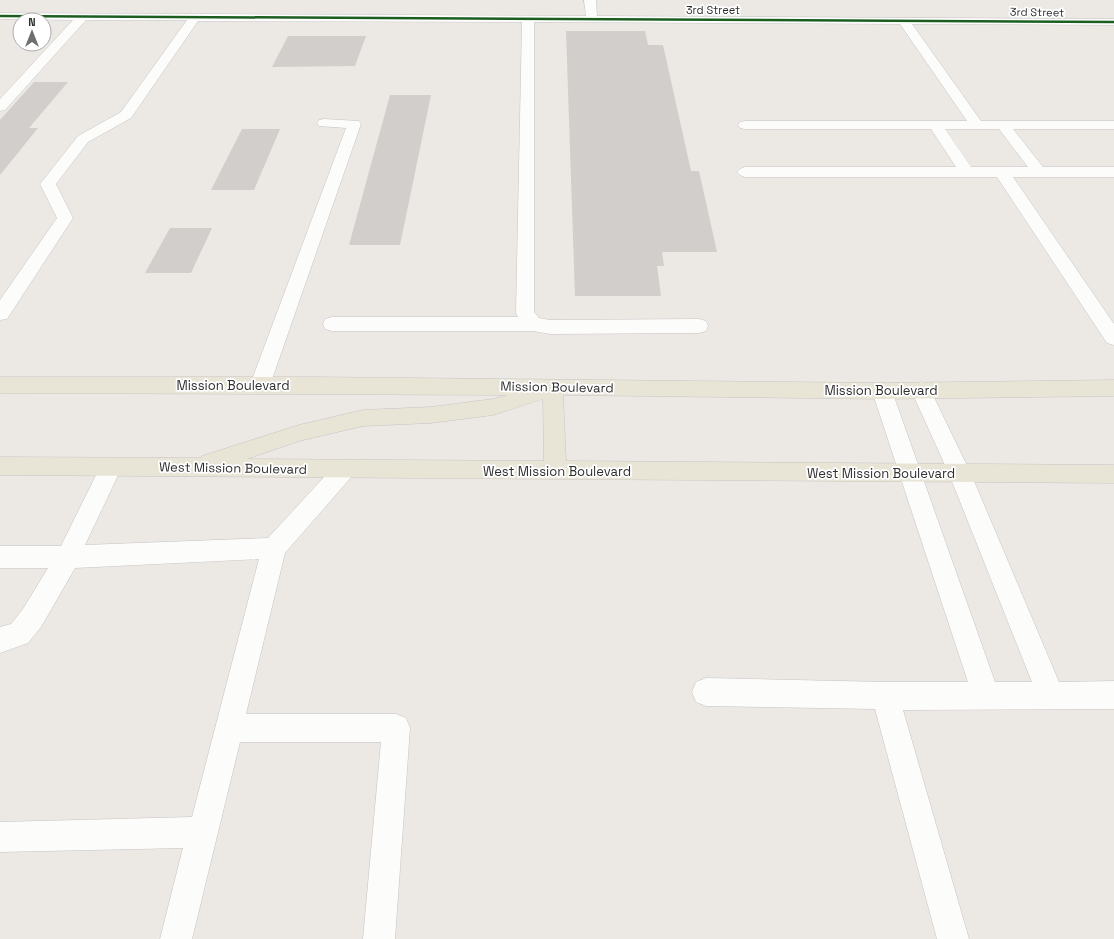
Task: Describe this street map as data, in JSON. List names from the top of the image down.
{
  "streets": {
    "main road": ["Mission Boulevard", "West Mission Boulevard"],
    "street": ["3rd Street"]
  },
  "north": "top"
}
